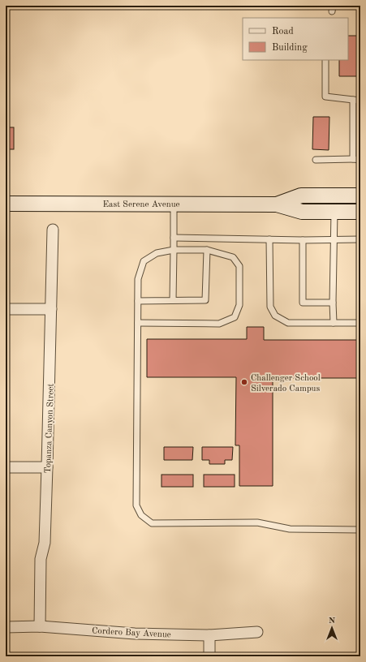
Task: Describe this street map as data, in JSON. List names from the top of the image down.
{
  "streets": {
    "main road": ["East Serene Avenue"],
    "street": ["Topanza Canyon Street", "Cordero Bay Avenue"]
  },
  "crossings": [
    ["Topanza Canyon Street", "Cordero Bay Avenue"]
  ],
  "places": ["Challenger School Silverado Campus"],
  "legend": ["Road", "Building"],
  "north": "top"
}
